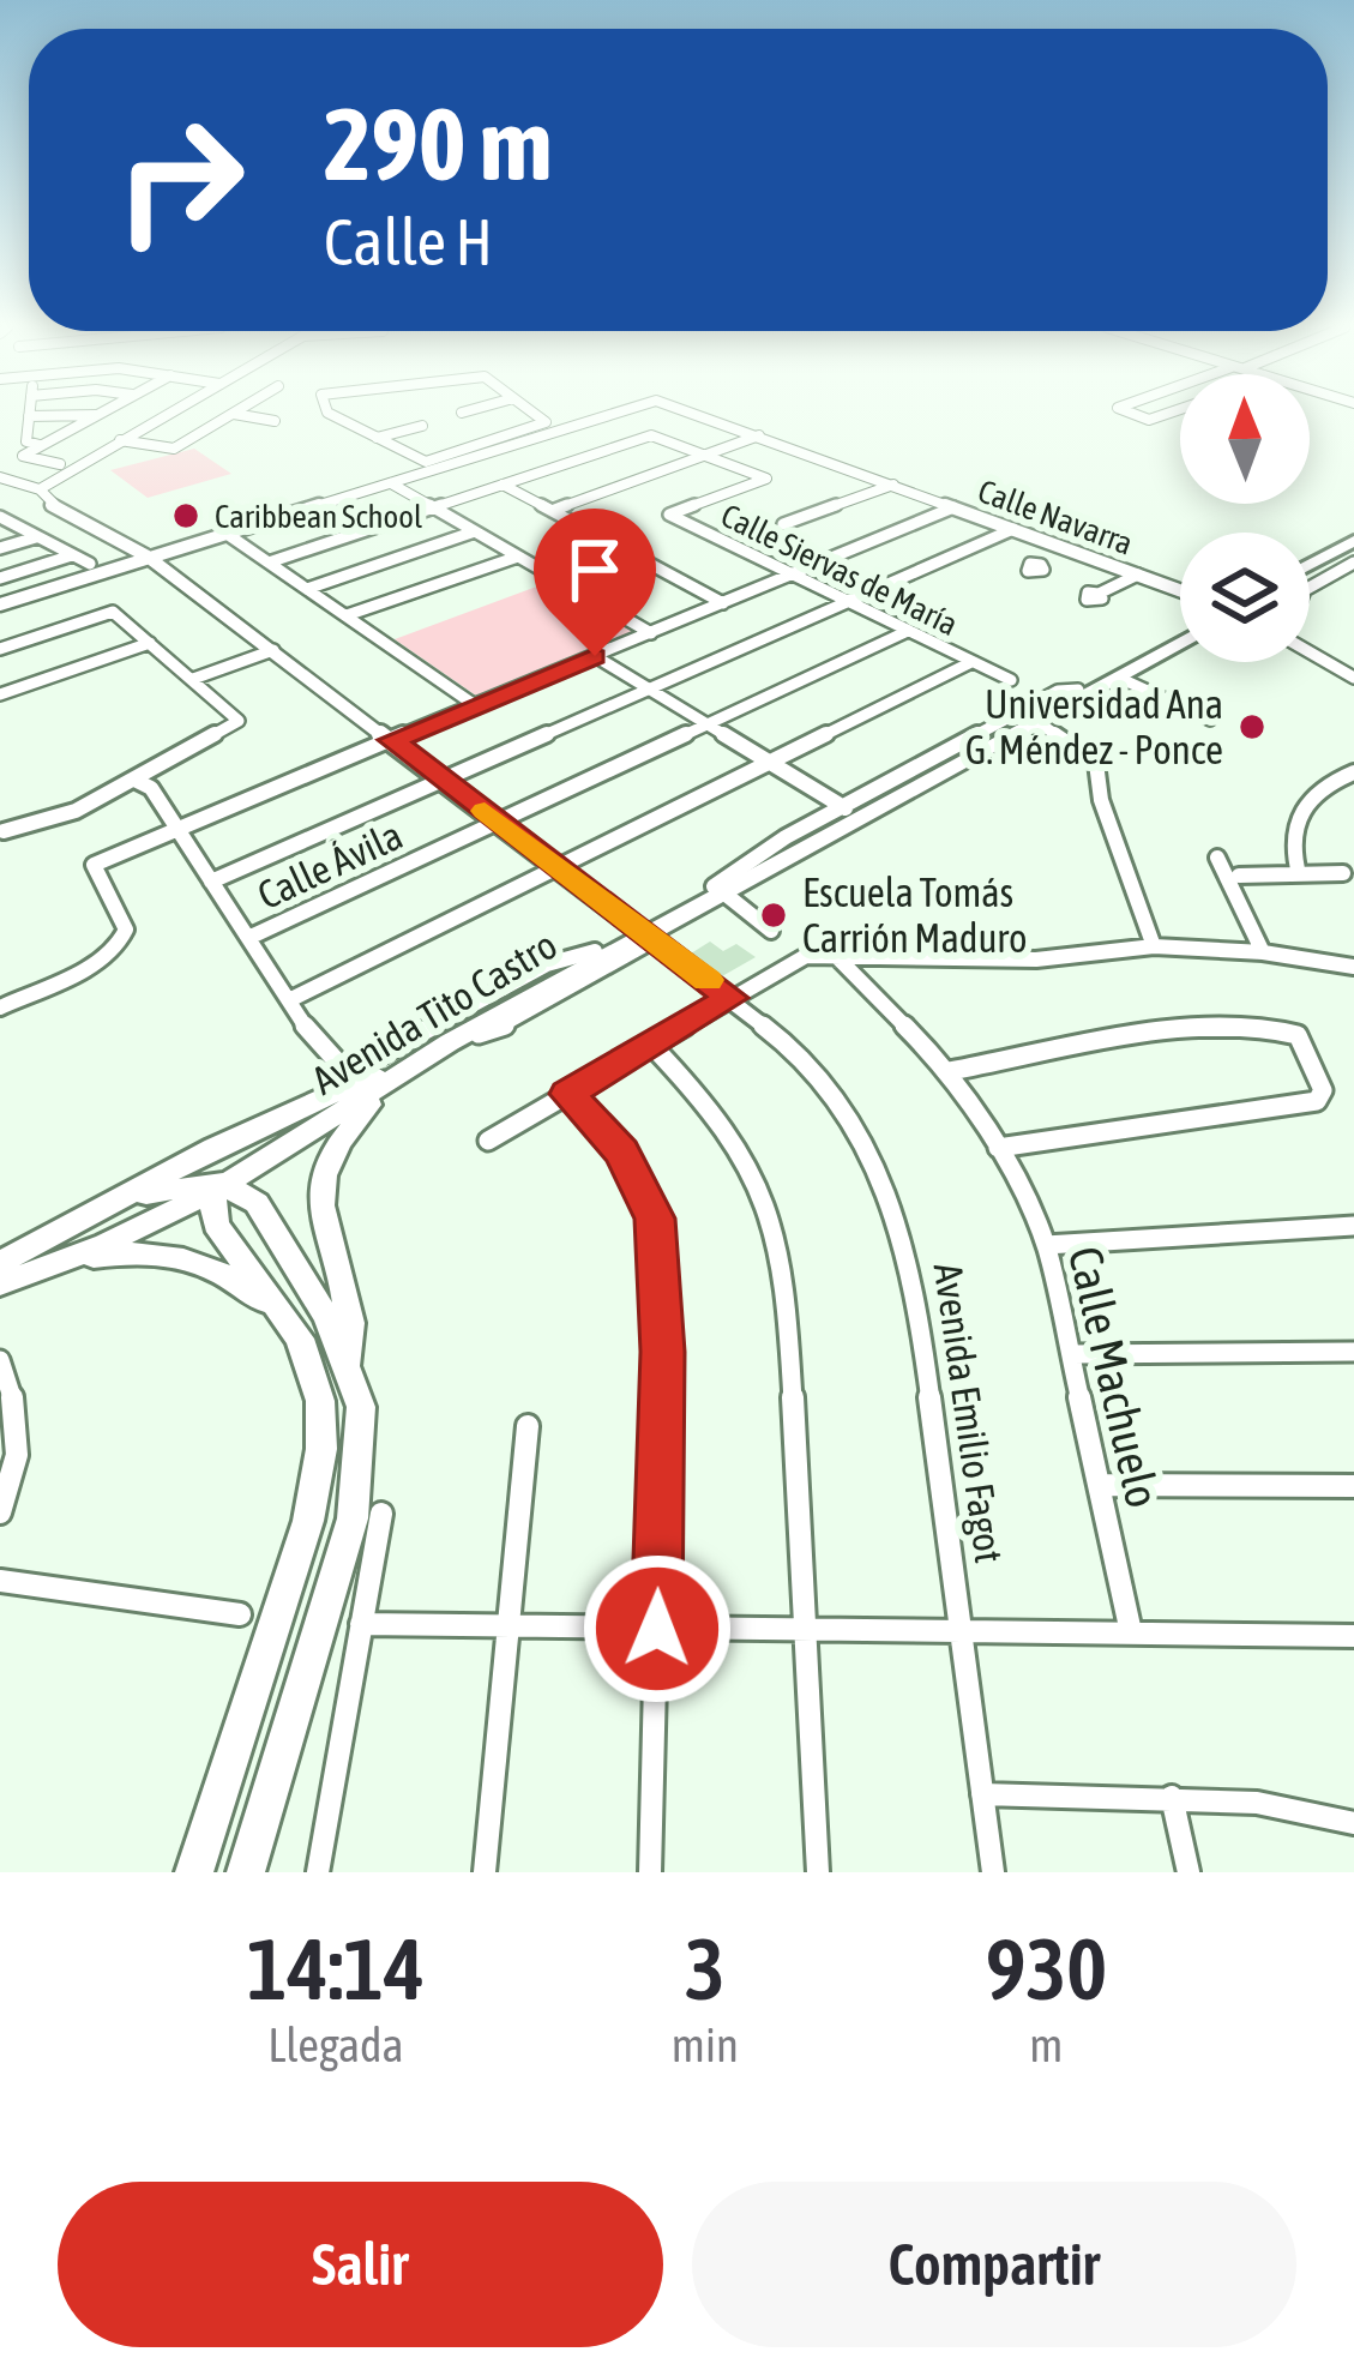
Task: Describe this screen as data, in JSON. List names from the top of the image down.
{
  "streets": {
    "main road": ["Avenida Tito Castro"],
    "street": [
      "Calle Navarra",
      "Calle Siervas de María",
      "Calle Ávila",
      "Calle Machuelo",
      "Avenida Emilio Fagot"
    ]
  },
  "crossings": [
    ["Calle Navarra", "Avenida Emilio Fagot"],
    ["Calle Siervas de María", "Calle Ávila"],
    ["Calle Ávila", "Avenida Emilio Fagot"],
    ["Avenida Tito Castro", "Avenida Emilio Fagot"]
  ],
  "places": ["Caribbean School", "Universidad Ana G. Méndez - Ponce", "Escuela Tomás Carrión Maduro"],
  "north": "top",
  "page": {
    "turn": ["290 m", "Calle H"],
    "eta": [
      "14:14",
      "Llegada",
      "3",
      "min",
      "930",
      "m"
    ],
    "buttons": ["Salir", "Compartir"]
  }
}
